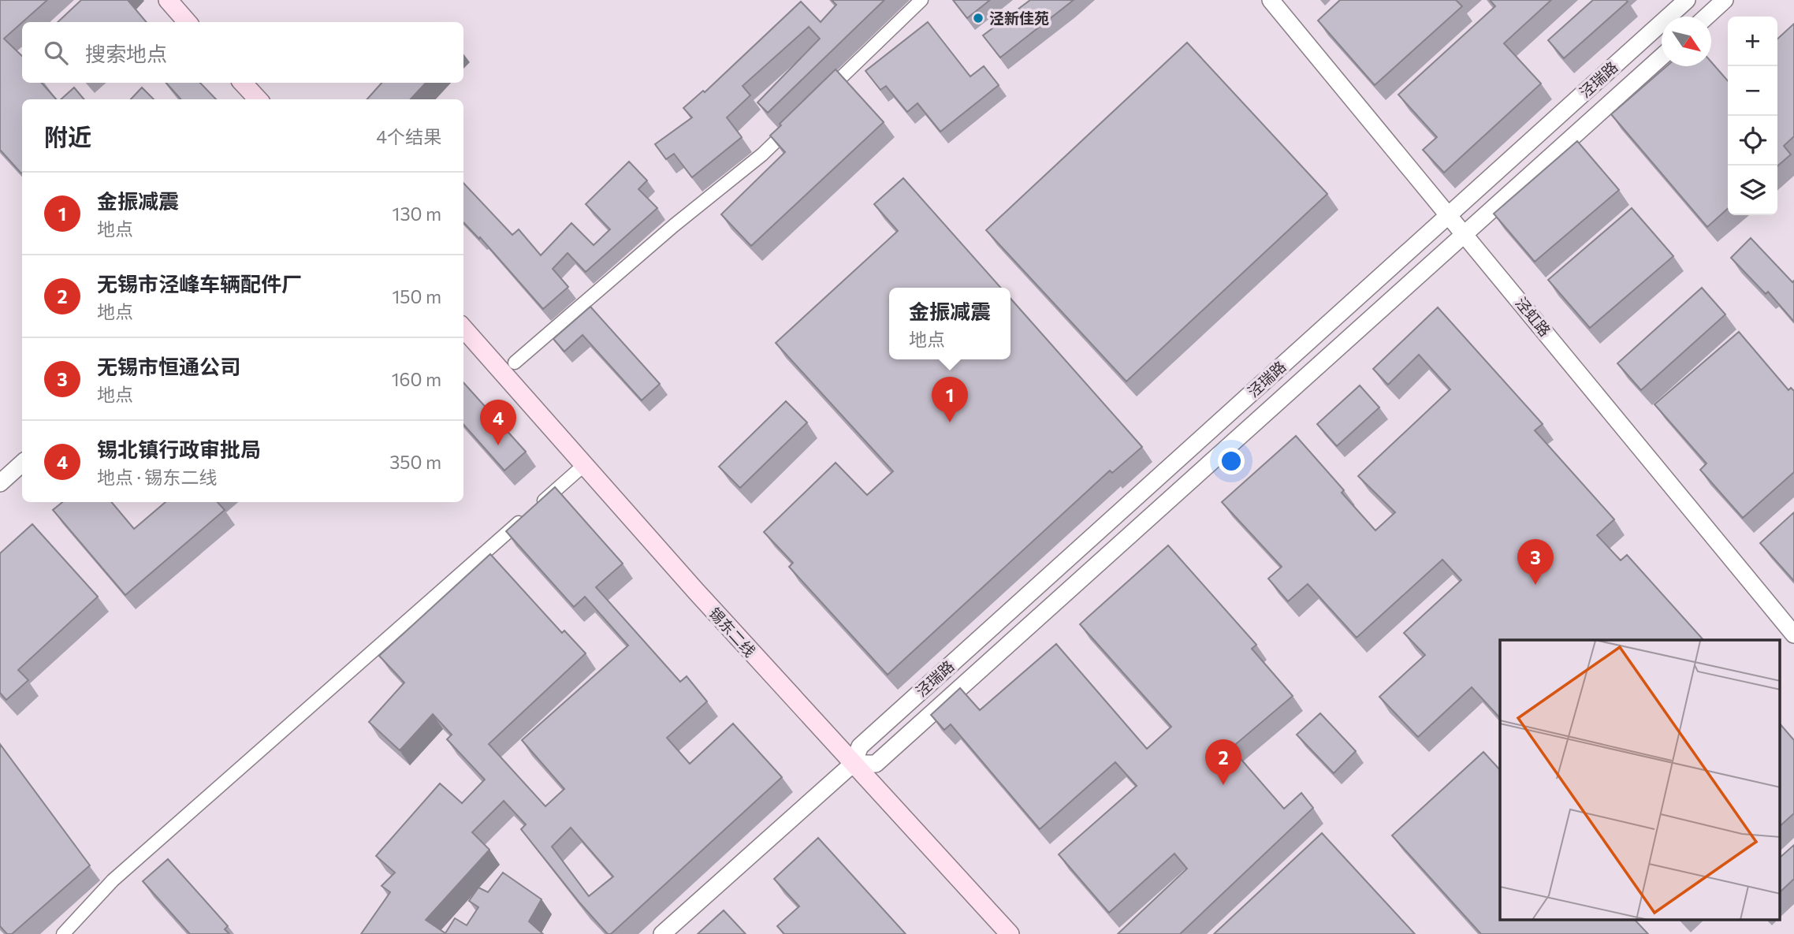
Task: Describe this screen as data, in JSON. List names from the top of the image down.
{
  "streets": {
    "main road": ["锡东二线"],
    "street": ["泾瑞路", "泾虹路"]
  },
  "crossings": [
    ["泾瑞路", "泾虹路"],
    ["泾瑞路", "锡东二线"]
  ],
  "places": ["泾新佳苑"],
  "north": "bottom right",
  "page": {
    "map_buttons": ["+", "−"],
    "search": "搜索地点",
    "heading": ["附近", "4个结果"],
    "list": [
      {
        "mark": "1",
        "name": "金振减震",
        "note": "地点",
        "value": "130 m"
      },
      {
        "mark": "2",
        "name": "无锡市泾峰车辆配件厂",
        "note": "地点",
        "value": "150 m"
      },
      {
        "mark": "3",
        "name": "无锡市恒通公司",
        "note": "地点",
        "value": "160 m"
      },
      {
        "mark": "4",
        "name": "锡北镇行政审批局",
        "note": "地点 · 锡东二线",
        "value": "350 m"
      }
    ],
    "popup": ["金振减震", "地点"],
    "pins": [
      "1",
      "4",
      "3",
      "2"
    ]
  }
}
